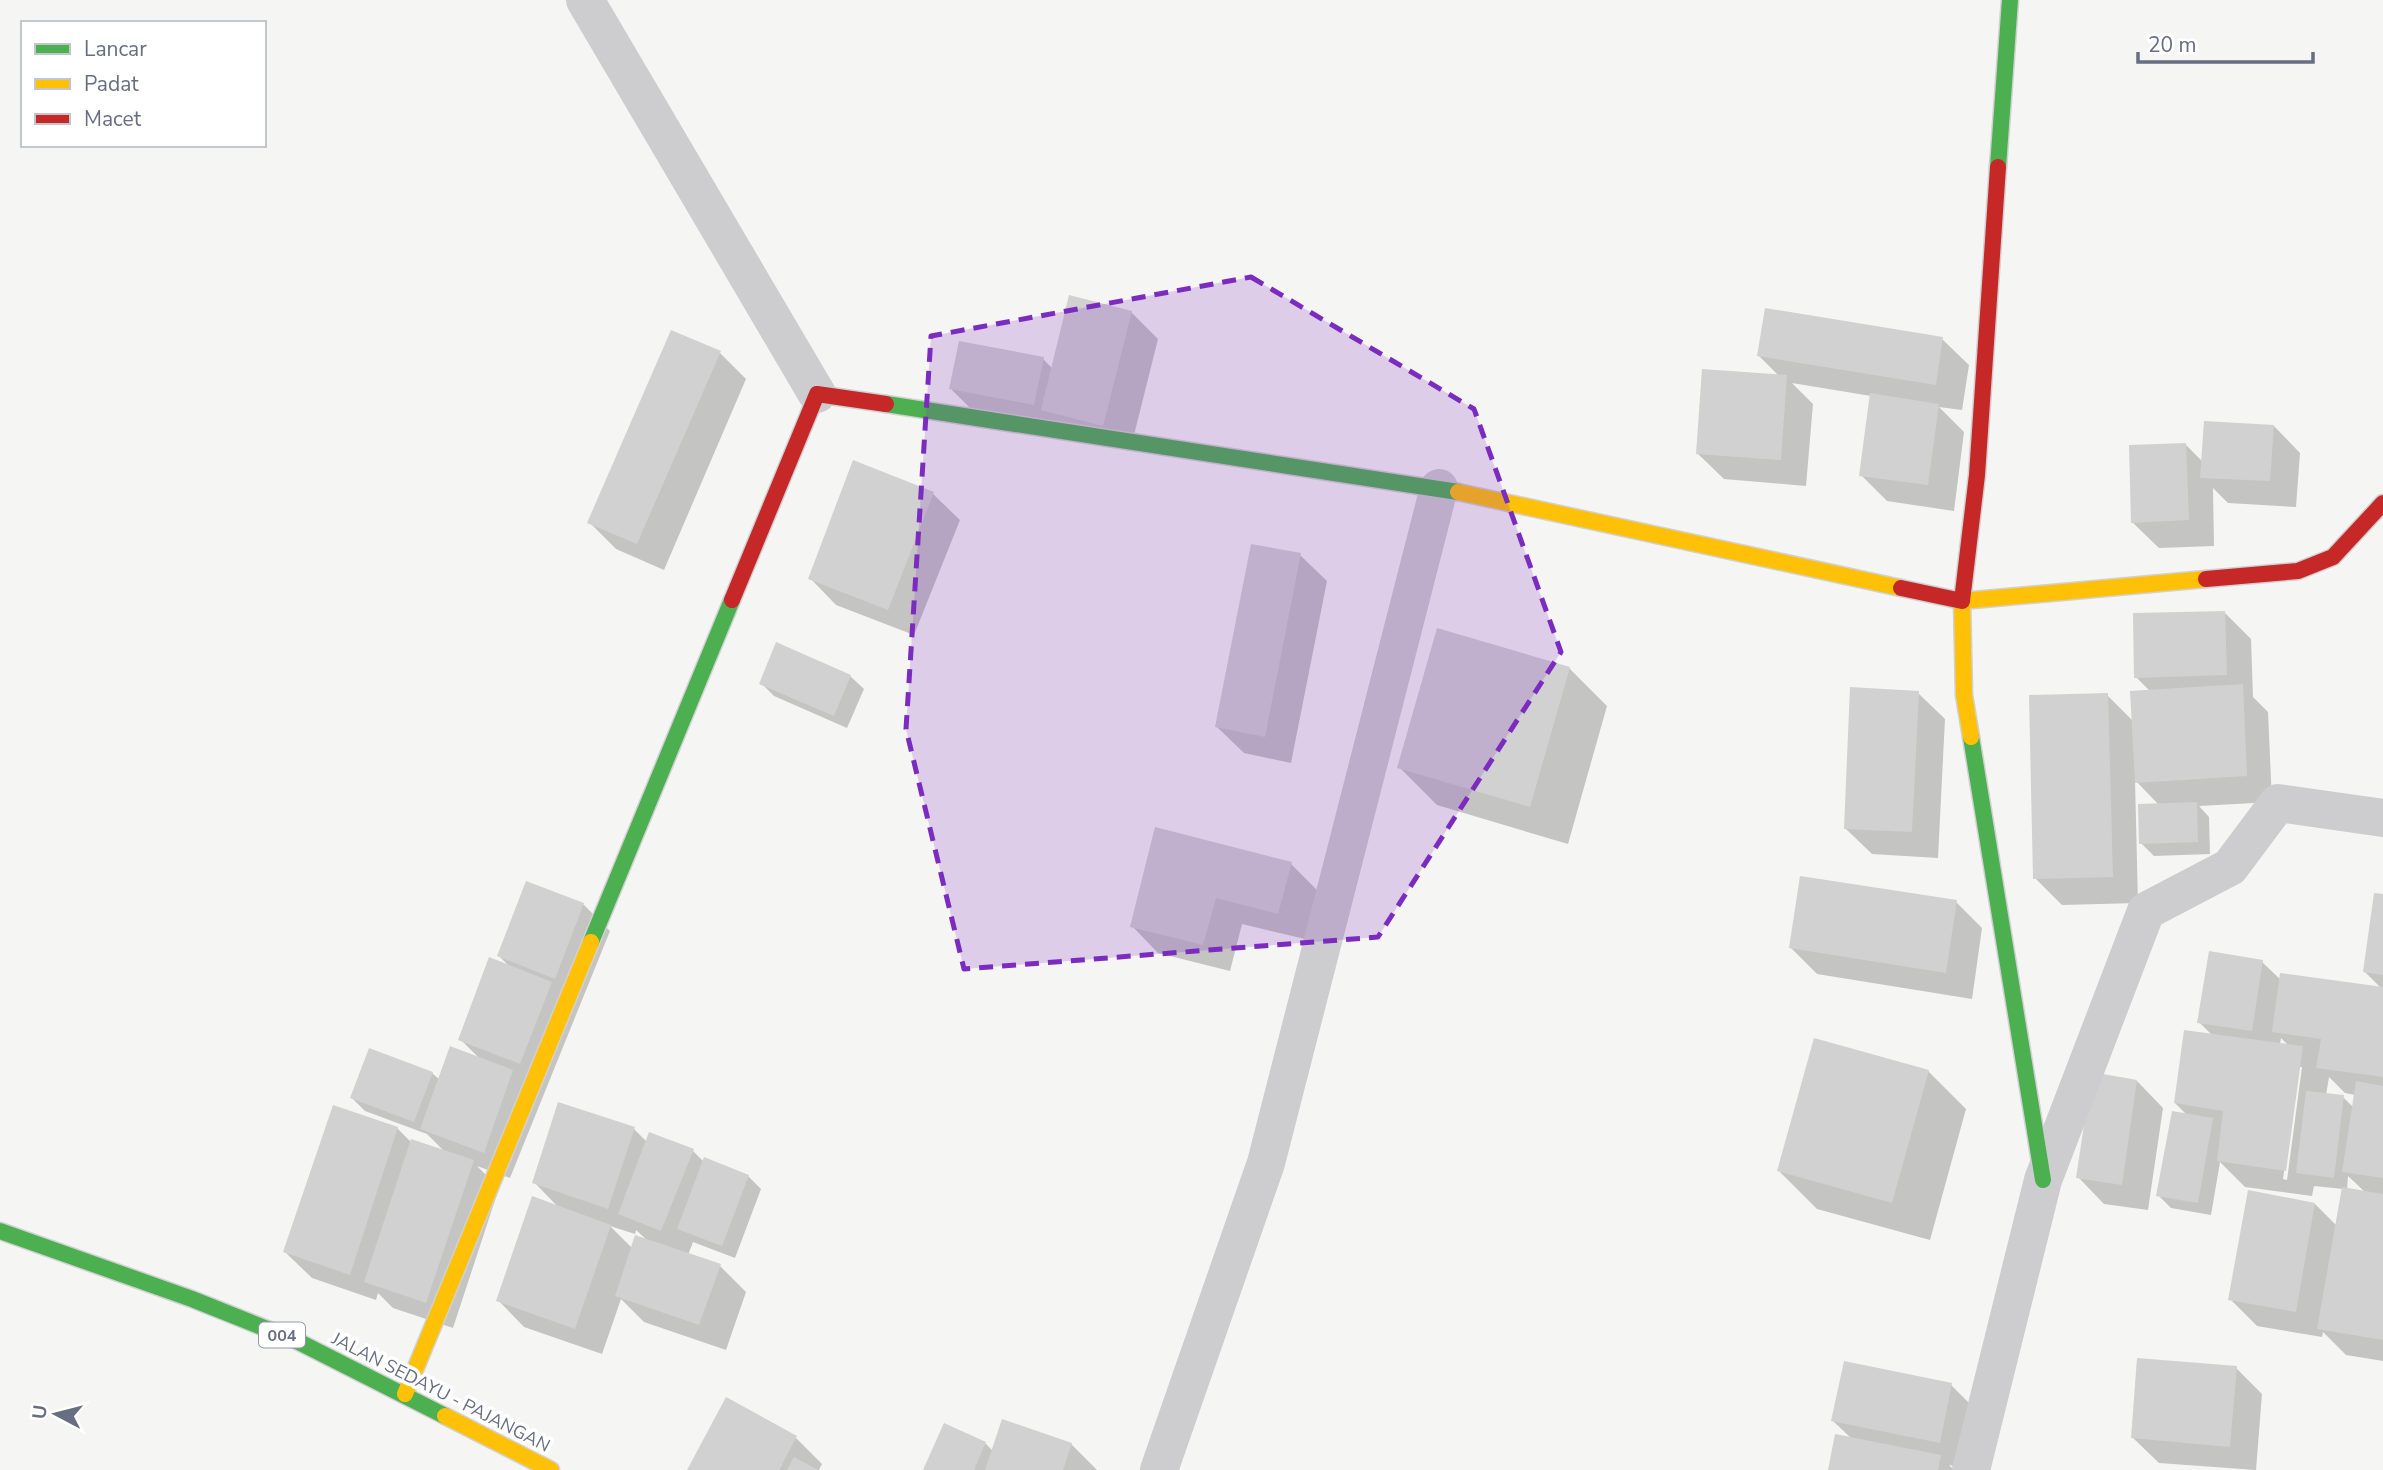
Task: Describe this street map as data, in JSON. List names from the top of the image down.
{
  "streets": {
    "street": ["004", "JALAN SEDAYU - PAJANGAN"]
  },
  "legend": ["Lancar", "Padat", "Macet"],
  "scale_bar": "20 m",
  "north": "left"
}
